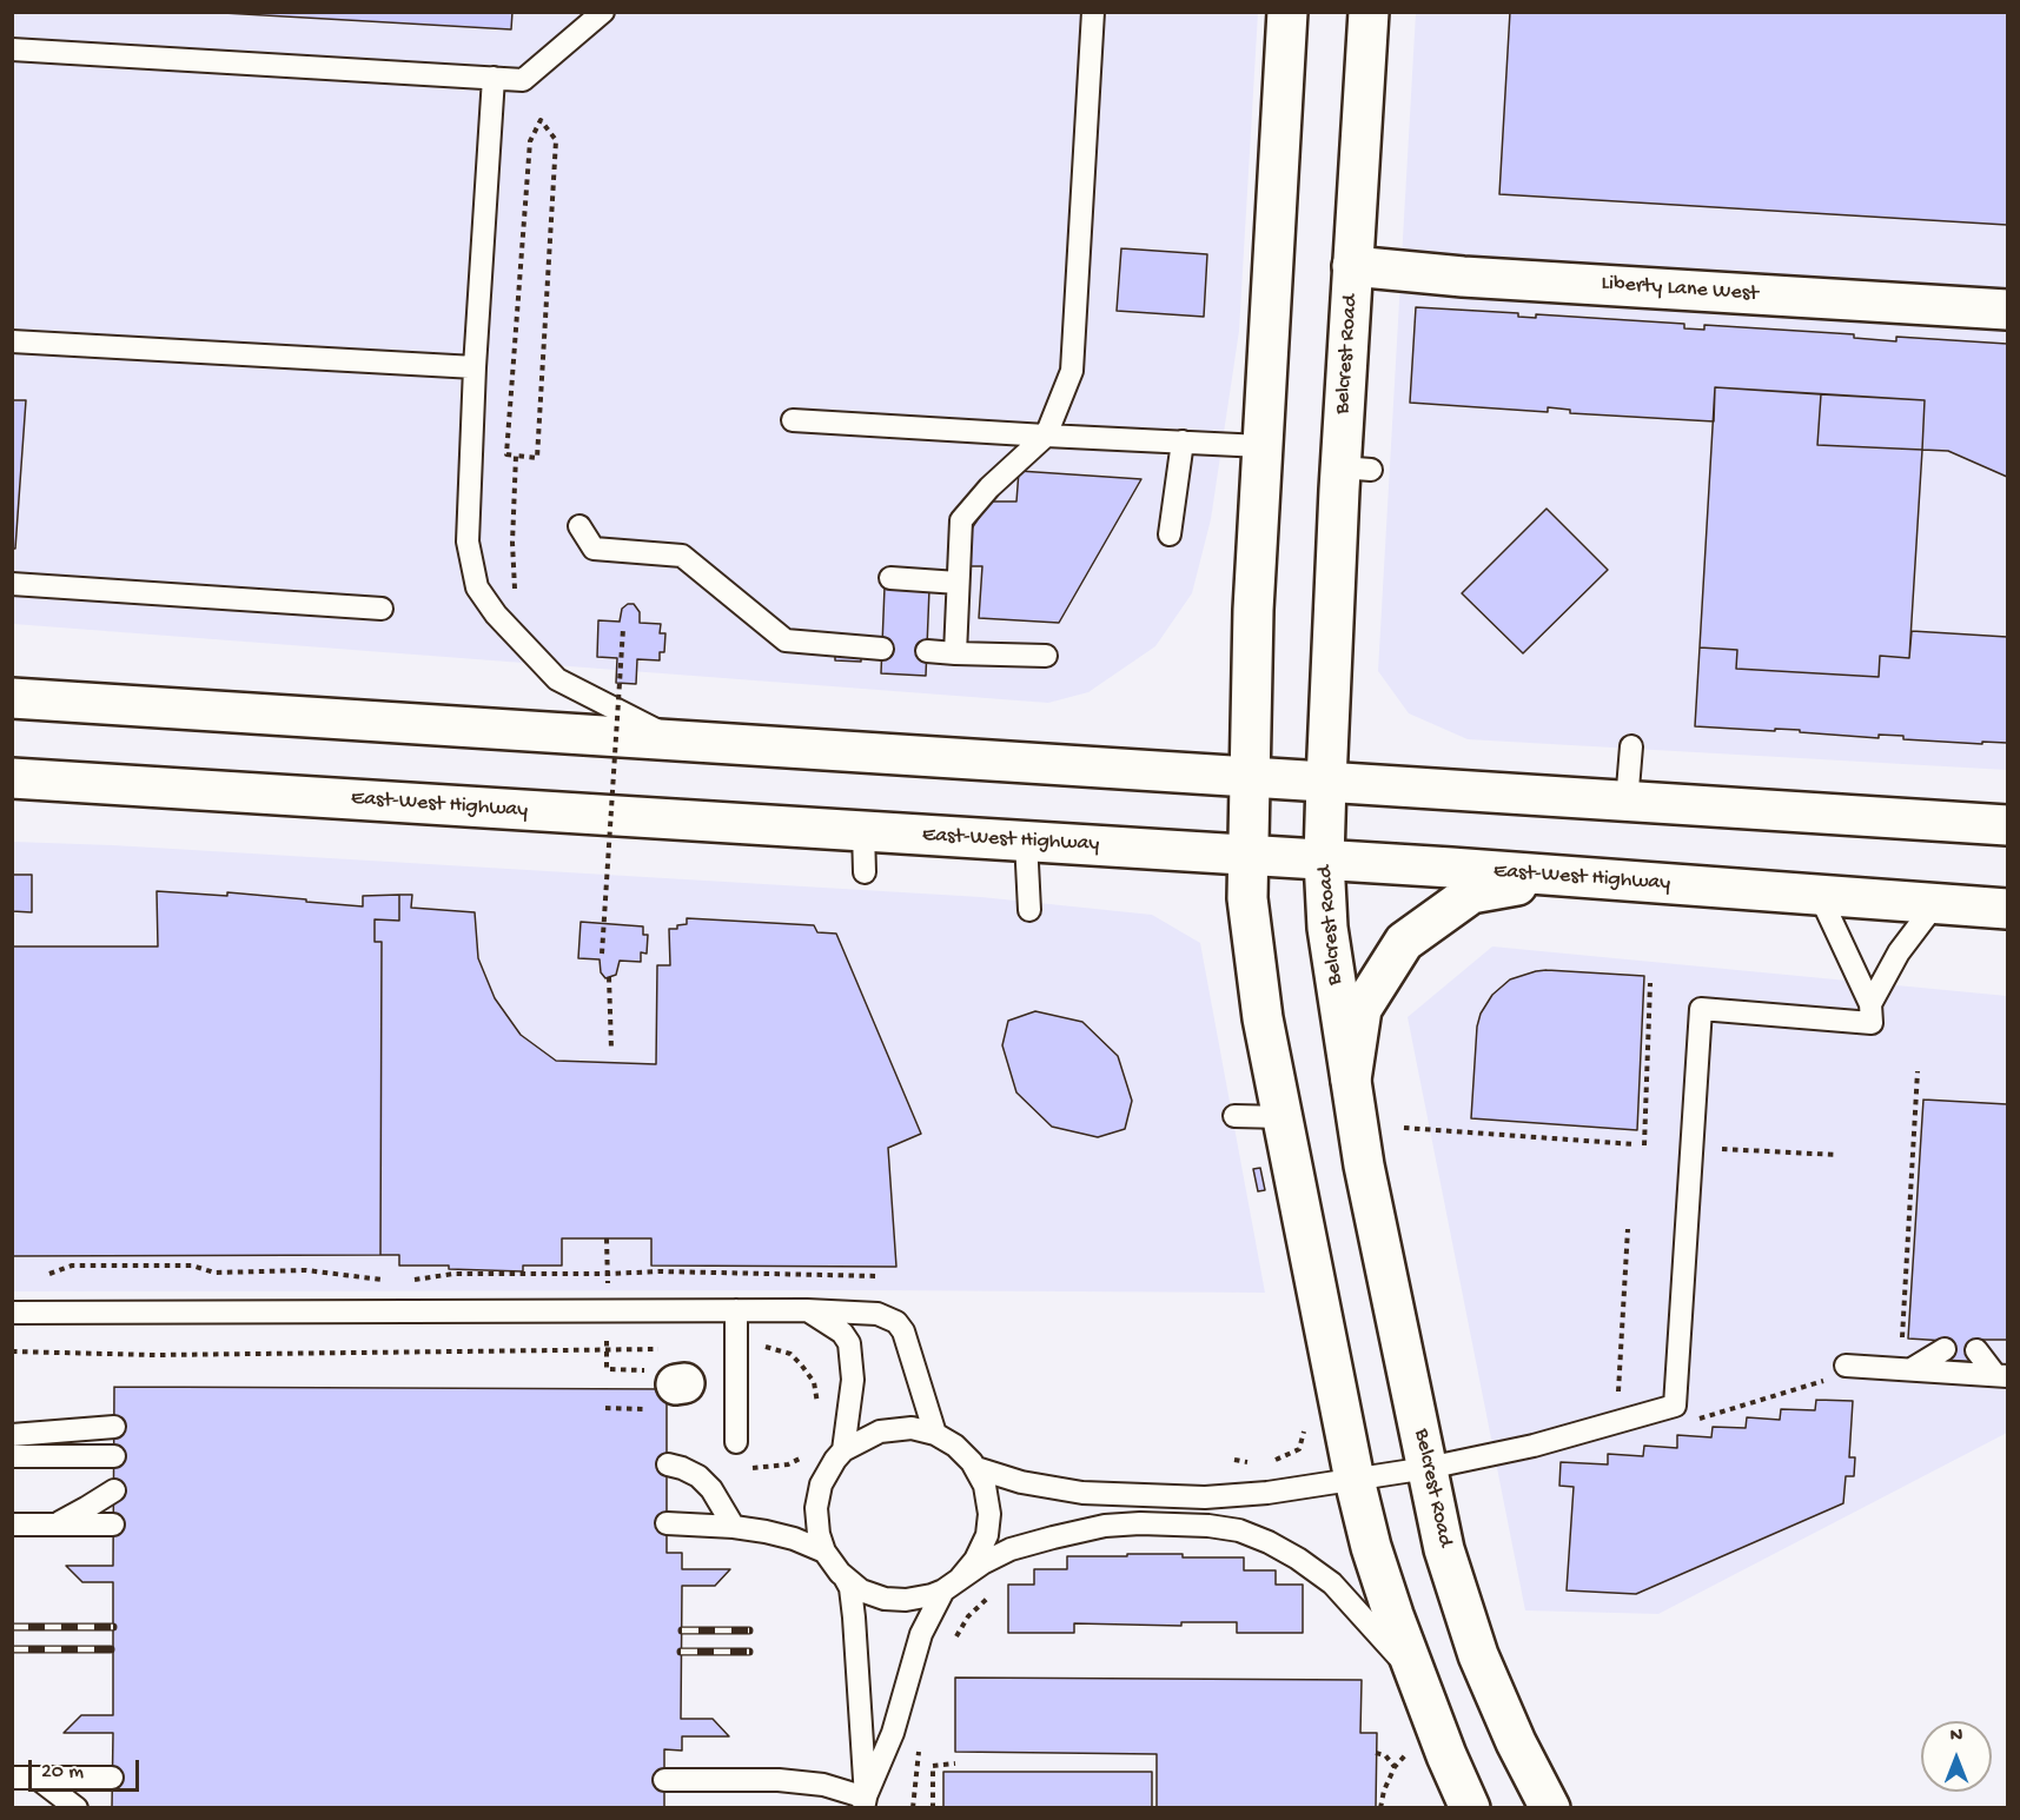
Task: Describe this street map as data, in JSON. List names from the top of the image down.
{
  "streets": {
    "main road": ["Liberty Lane West", "Belcrest Road", "East-West Highway"]
  },
  "crossings": [
    ["Liberty Lane West", "Belcrest Road"],
    ["Belcrest Road", "East-West Highway"]
  ],
  "scale_bar": "20 m",
  "north": "top"
}
